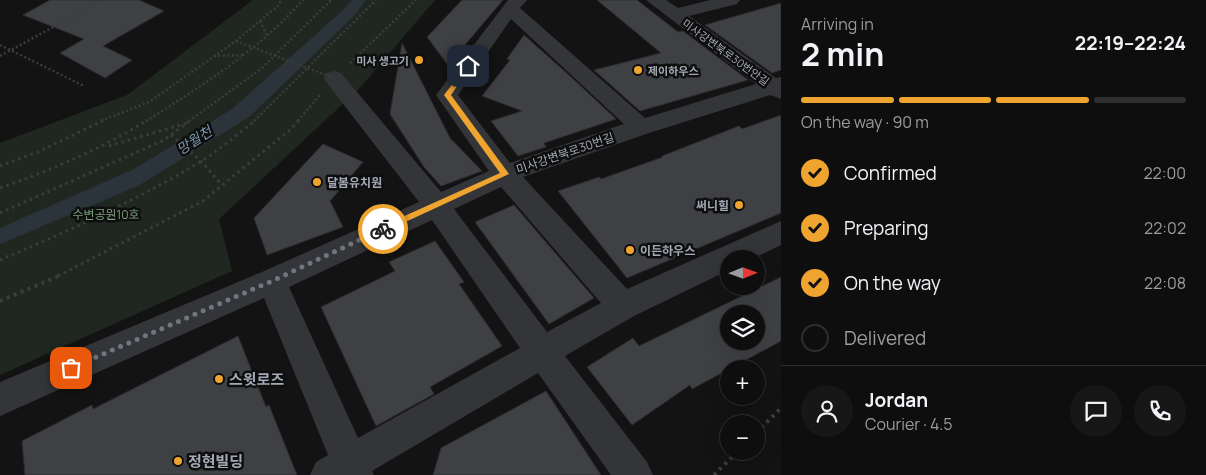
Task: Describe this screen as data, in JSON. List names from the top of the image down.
{
  "streets": {
    "street": ["미사강변북로30번안길", "미사강변북로30번길"]
  },
  "crossings": [
    ["미사강변북로30번안길", "미사강변북로30번길"]
  ],
  "water": ["망월천"],
  "parks": ["수변공원10호"],
  "places": [
    "미사 생고기",
    "제이하우스",
    "달봄유치원",
    "써니힐",
    "이든하우스",
    "스윗로즈",
    "정현빌딩"
  ],
  "north": "right",
  "page": {
    "heading": ["2 min", "Arriving in", "22:19–22:24"],
    "panel": ["Jordan", "Courier · 4.5"],
    "bar": "On the way · 90 m",
    "list": [
      ["Confirmed", "22:00"],
      ["Preparing", "22:02"],
      ["On the way", "22:08"],
      "Delivered"
    ],
    "map_buttons": ["+", "−"]
  }
}
